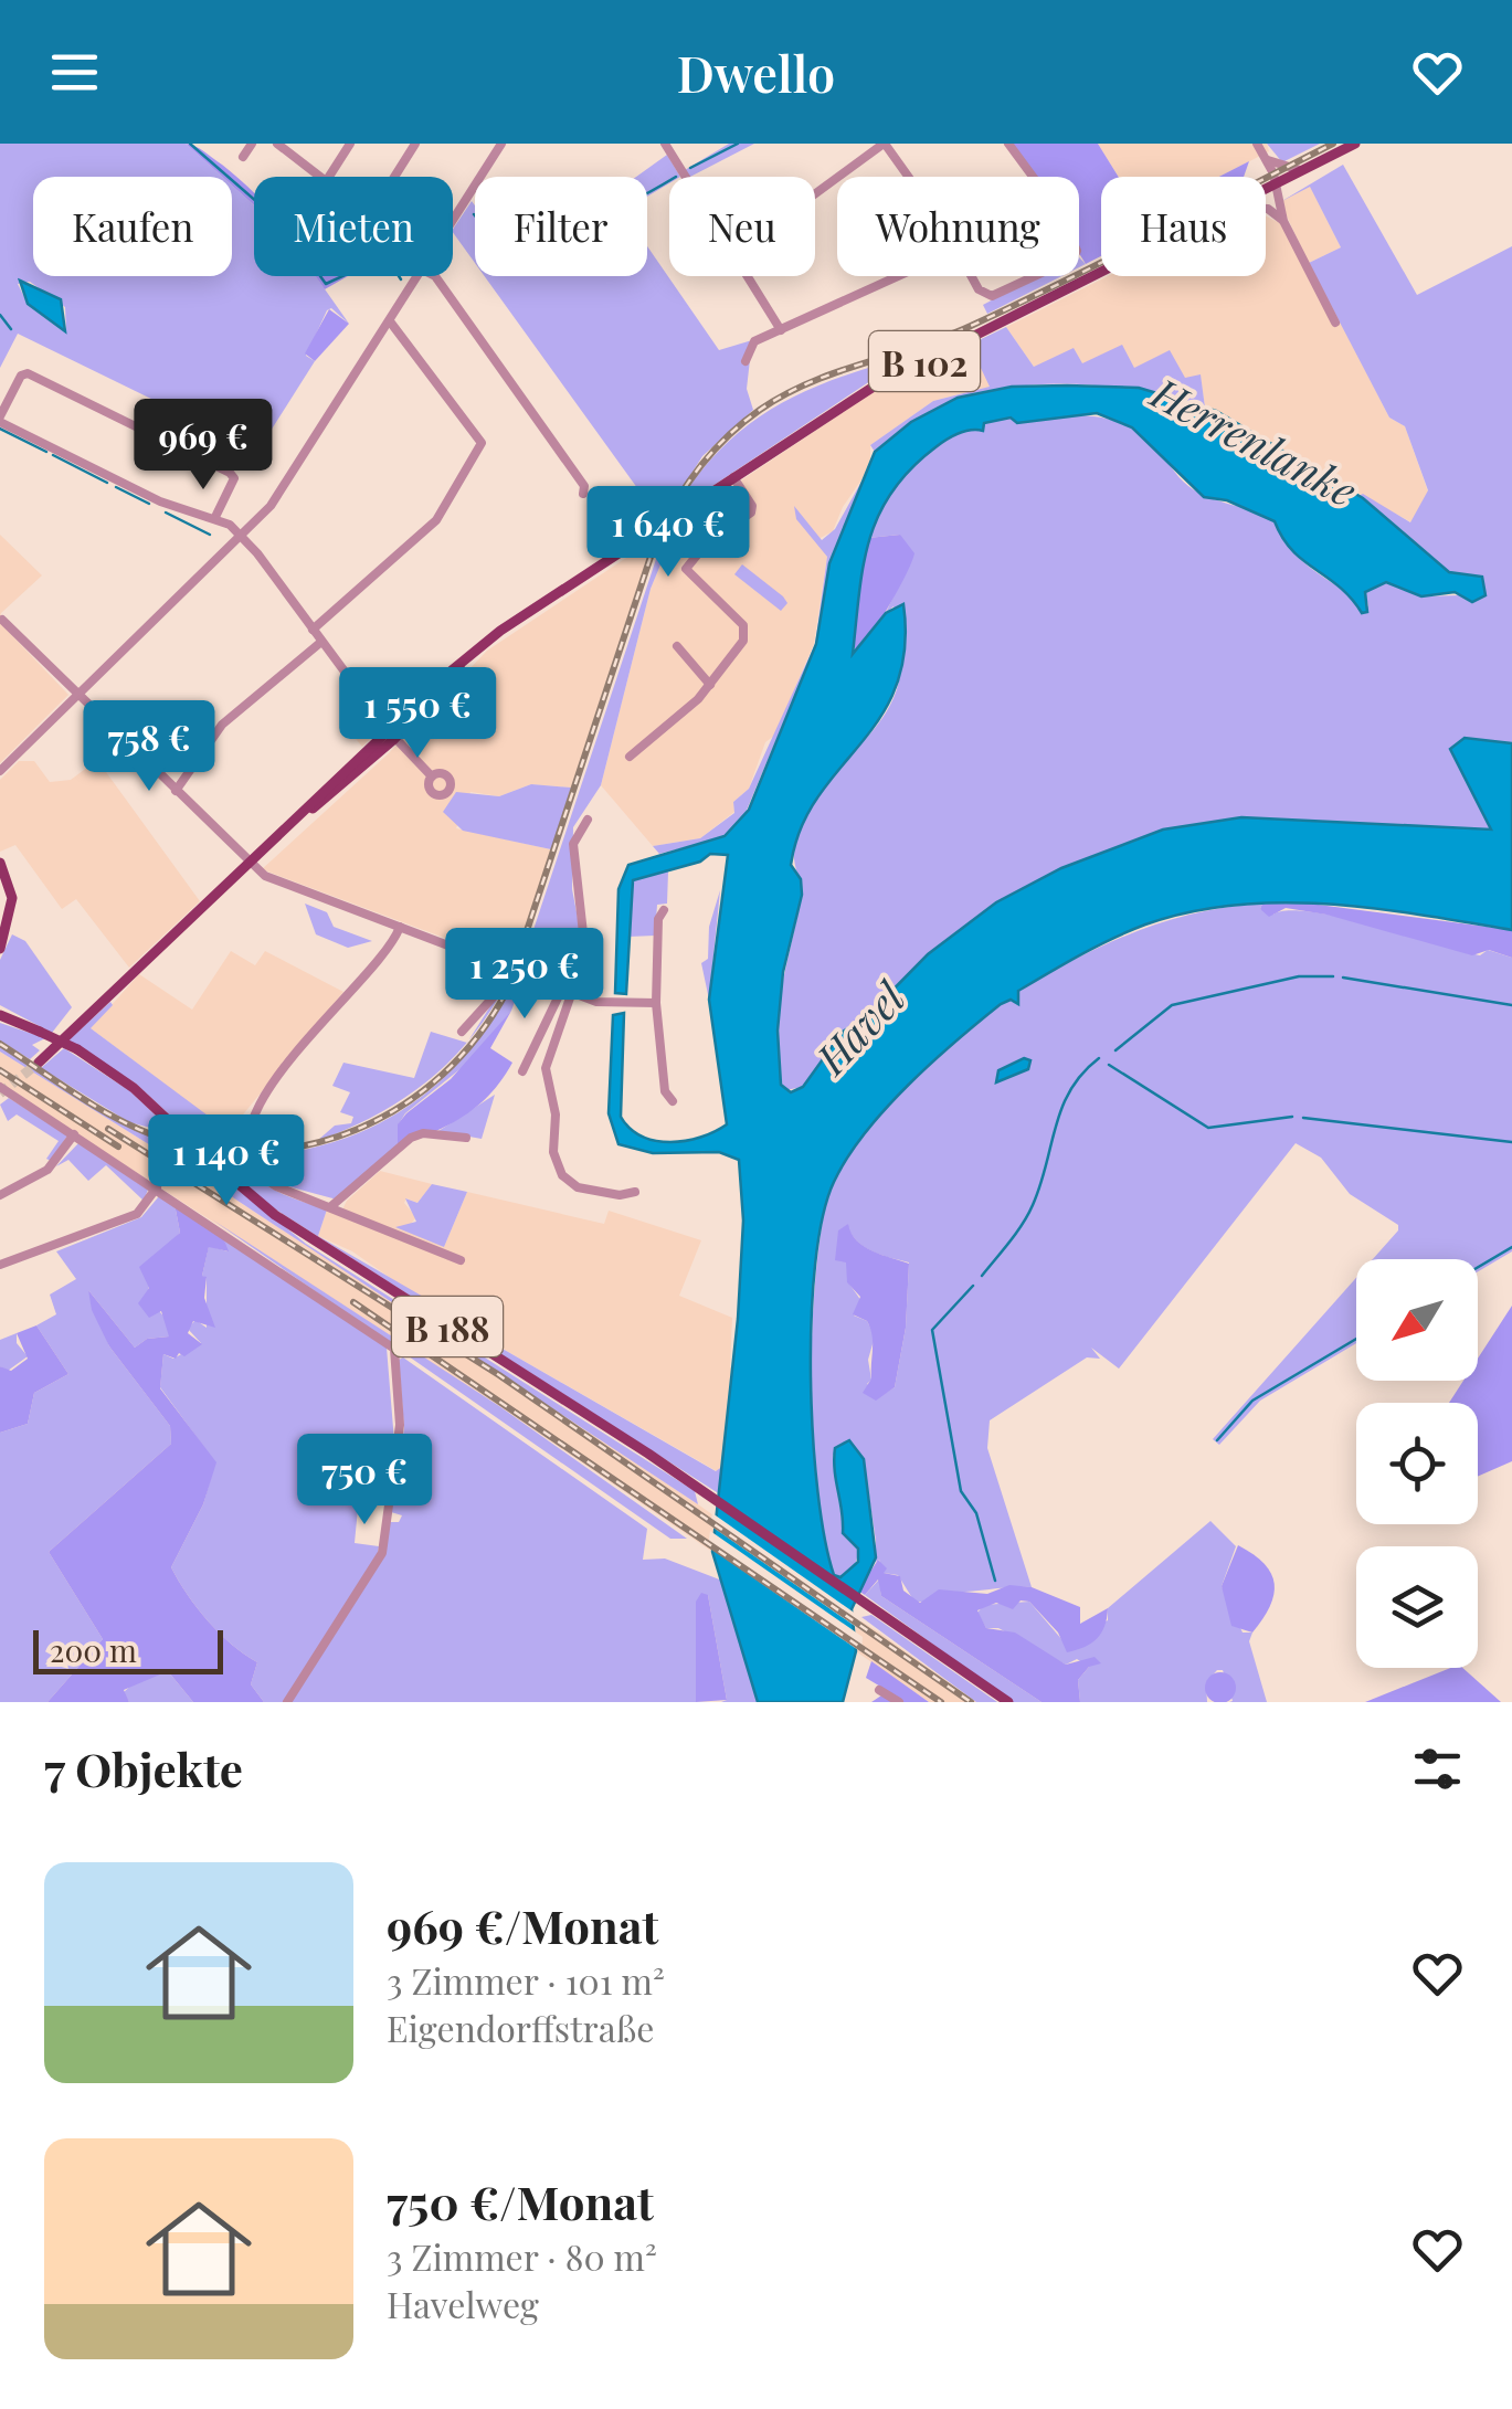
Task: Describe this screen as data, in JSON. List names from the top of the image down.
{
  "streets": {
    "main road": ["B 102", "B 188"]
  },
  "water": ["Herrenlanke", "Havel"],
  "scale_bar": "200 m",
  "north": "bottom left",
  "page": {
    "header": "Dwello",
    "chip": [
      "Kaufen",
      "Mieten",
      "Filter",
      "Neu",
      "Wohnung",
      "Haus"
    ],
    "price": [
      "969 €",
      "1 640 €",
      "1 550 €",
      "758 €",
      "1 250 €",
      "1 140 €",
      "750 €"
    ],
    "scale": "200 m",
    "heading": "7 Objekte",
    "list": [
      {
        "name": "969 €/Monat",
        "note": "3 Zimmer · 101 m² · Eigendorffstraße"
      },
      {
        "name": "750 €/Monat",
        "note": "3 Zimmer · 80 m² · Havelweg"
      }
    ]
  }
}
